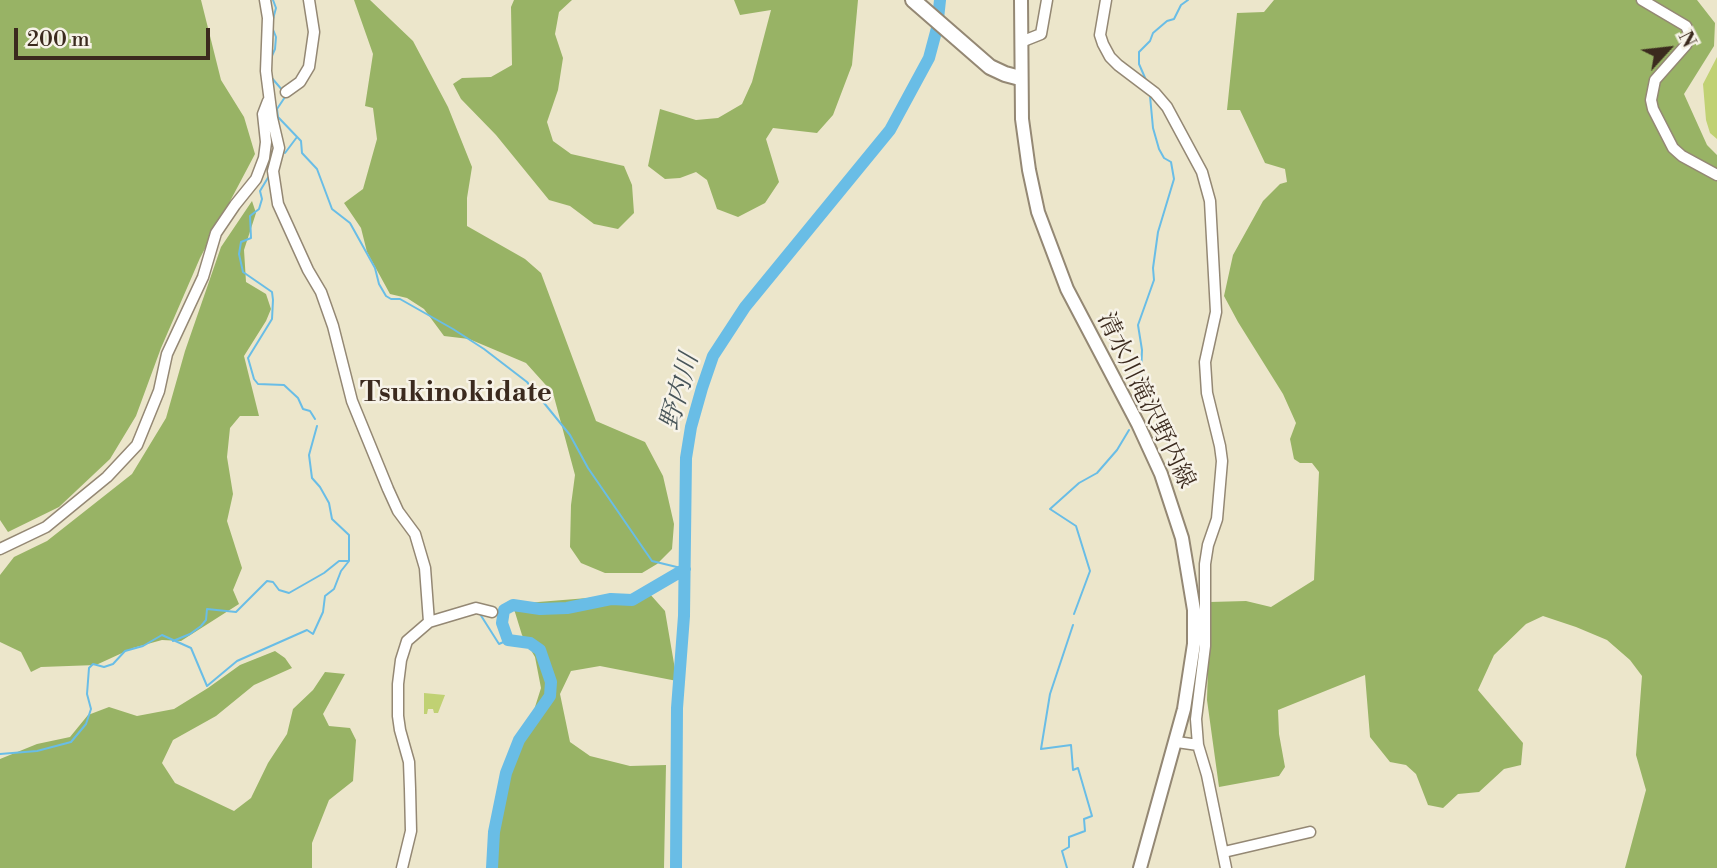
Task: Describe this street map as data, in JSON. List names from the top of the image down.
{
  "streets": {
    "main road": ["清水川滝沢野内線"]
  },
  "districts": ["Tsukinokidate"],
  "water": ["野内川"],
  "scale_bar": "200 m",
  "north": "top right"
}
